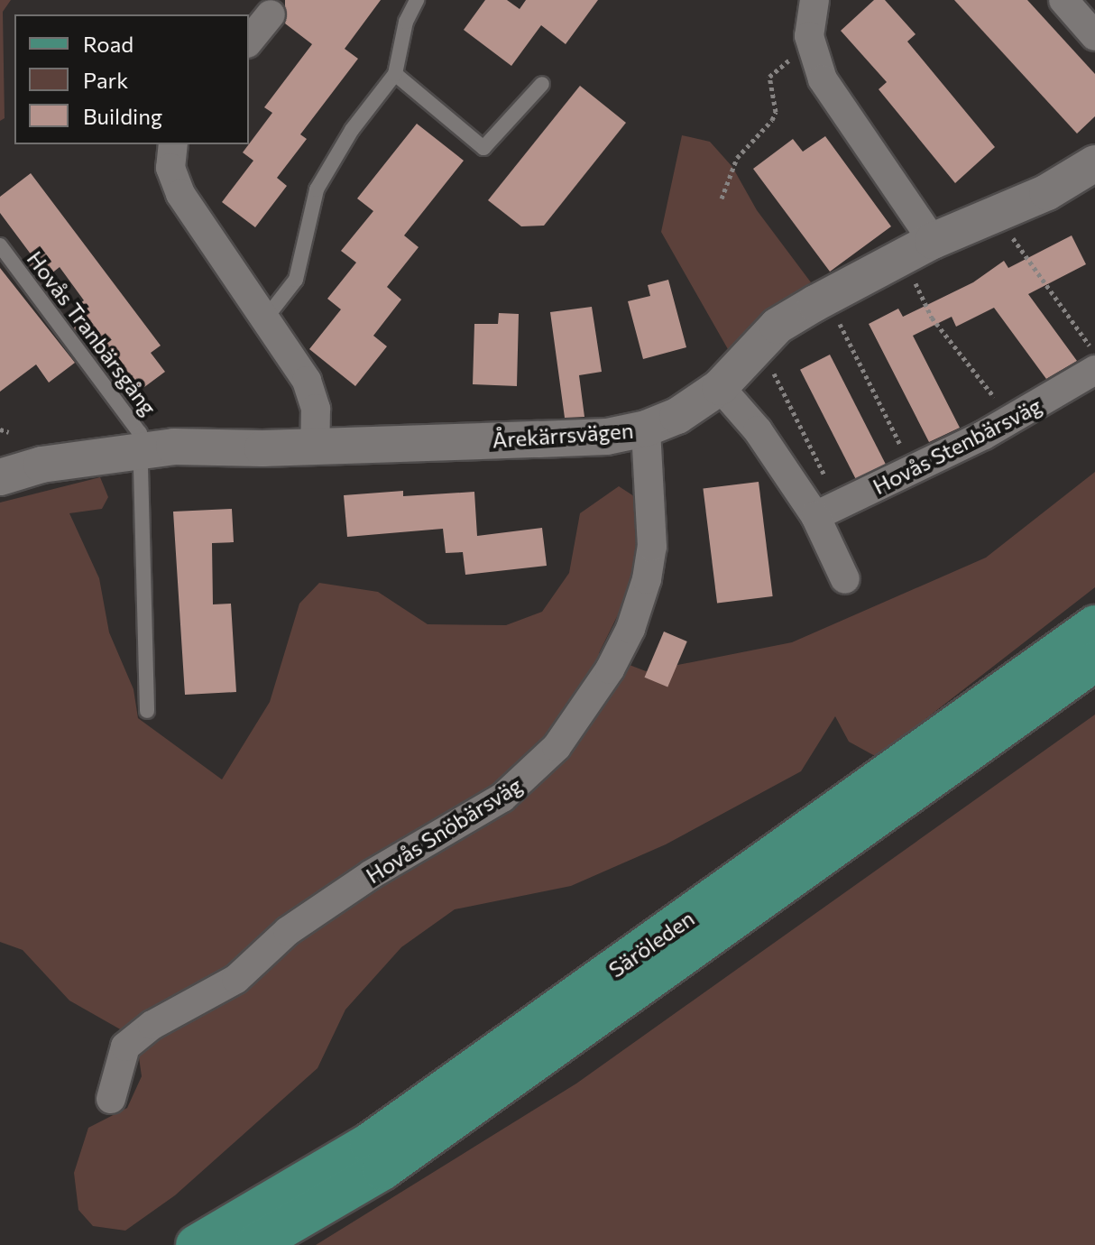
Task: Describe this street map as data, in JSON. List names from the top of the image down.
{
  "streets": {
    "main road": ["Säröleden"],
    "street": ["Årekärrsvägen", "Hovås Stenbärsväg", "Hovås Snöbärsväg"],
    "lane": ["Hovås Tranbärsgång"]
  },
  "crossings": [
    ["Hovås Tranbärsgång", "Årekärrsvägen"],
    ["Årekärrsvägen", "Hovås Snöbärsväg"]
  ],
  "legend": ["Road", "Park", "Building"]
}
